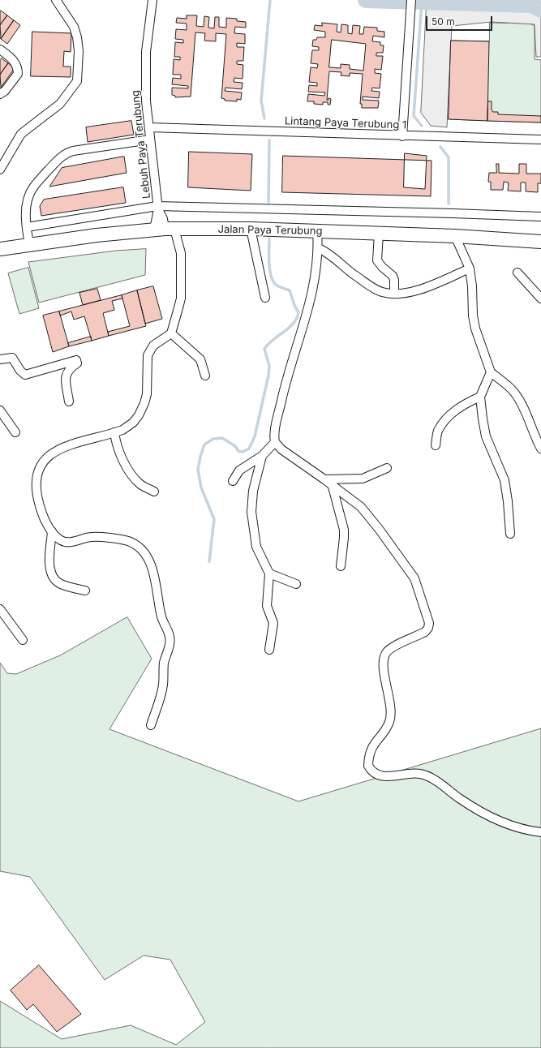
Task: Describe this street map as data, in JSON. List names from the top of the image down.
{
  "streets": {
    "main road": ["Jalan Paya Terubung"],
    "street": ["Lintang Paya Terubung 1", "Lebuh Paya Terubung"]
  },
  "crossings": [
    ["Lintang Paya Terubung 1", "Lebuh Paya Terubung"],
    ["Lebuh Paya Terubung", "Jalan Paya Terubung"]
  ],
  "scale_bar": "50 m"
}
